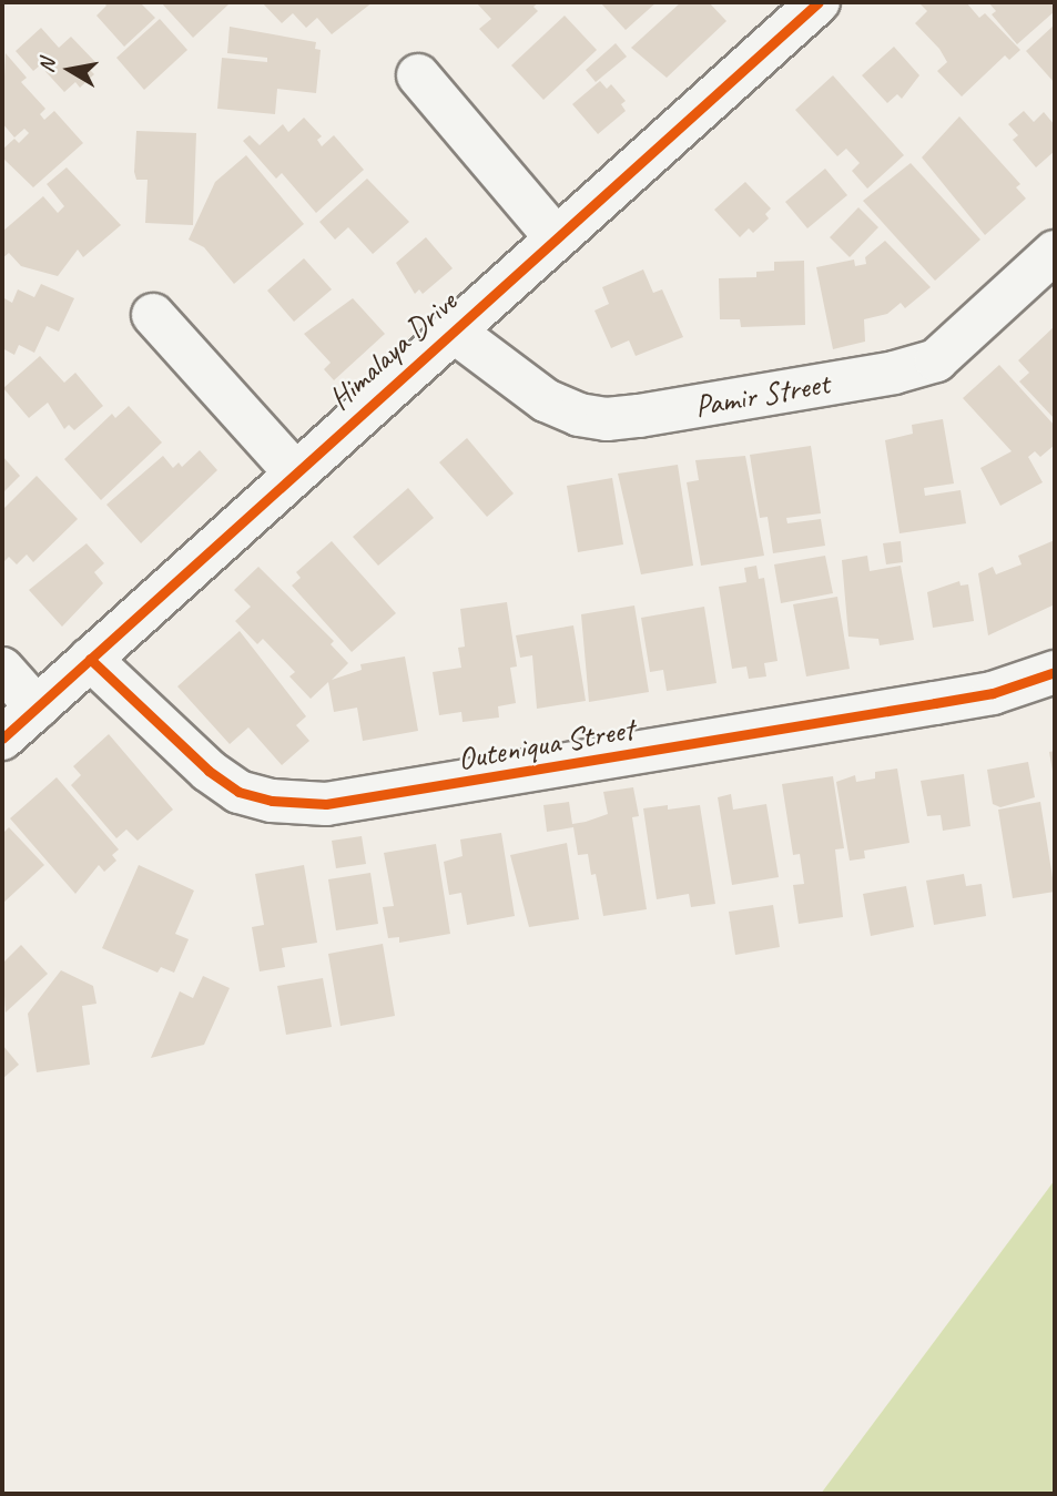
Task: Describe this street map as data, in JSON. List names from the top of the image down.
{
  "streets": {
    "street": ["Himalaya Drive", "Pamir Street", "Outeniqua Street"]
  },
  "crossings": [
    ["Himalaya Drive", "Pamir Street"],
    ["Himalaya Drive", "Outeniqua Street"]
  ],
  "north": "left"
}
